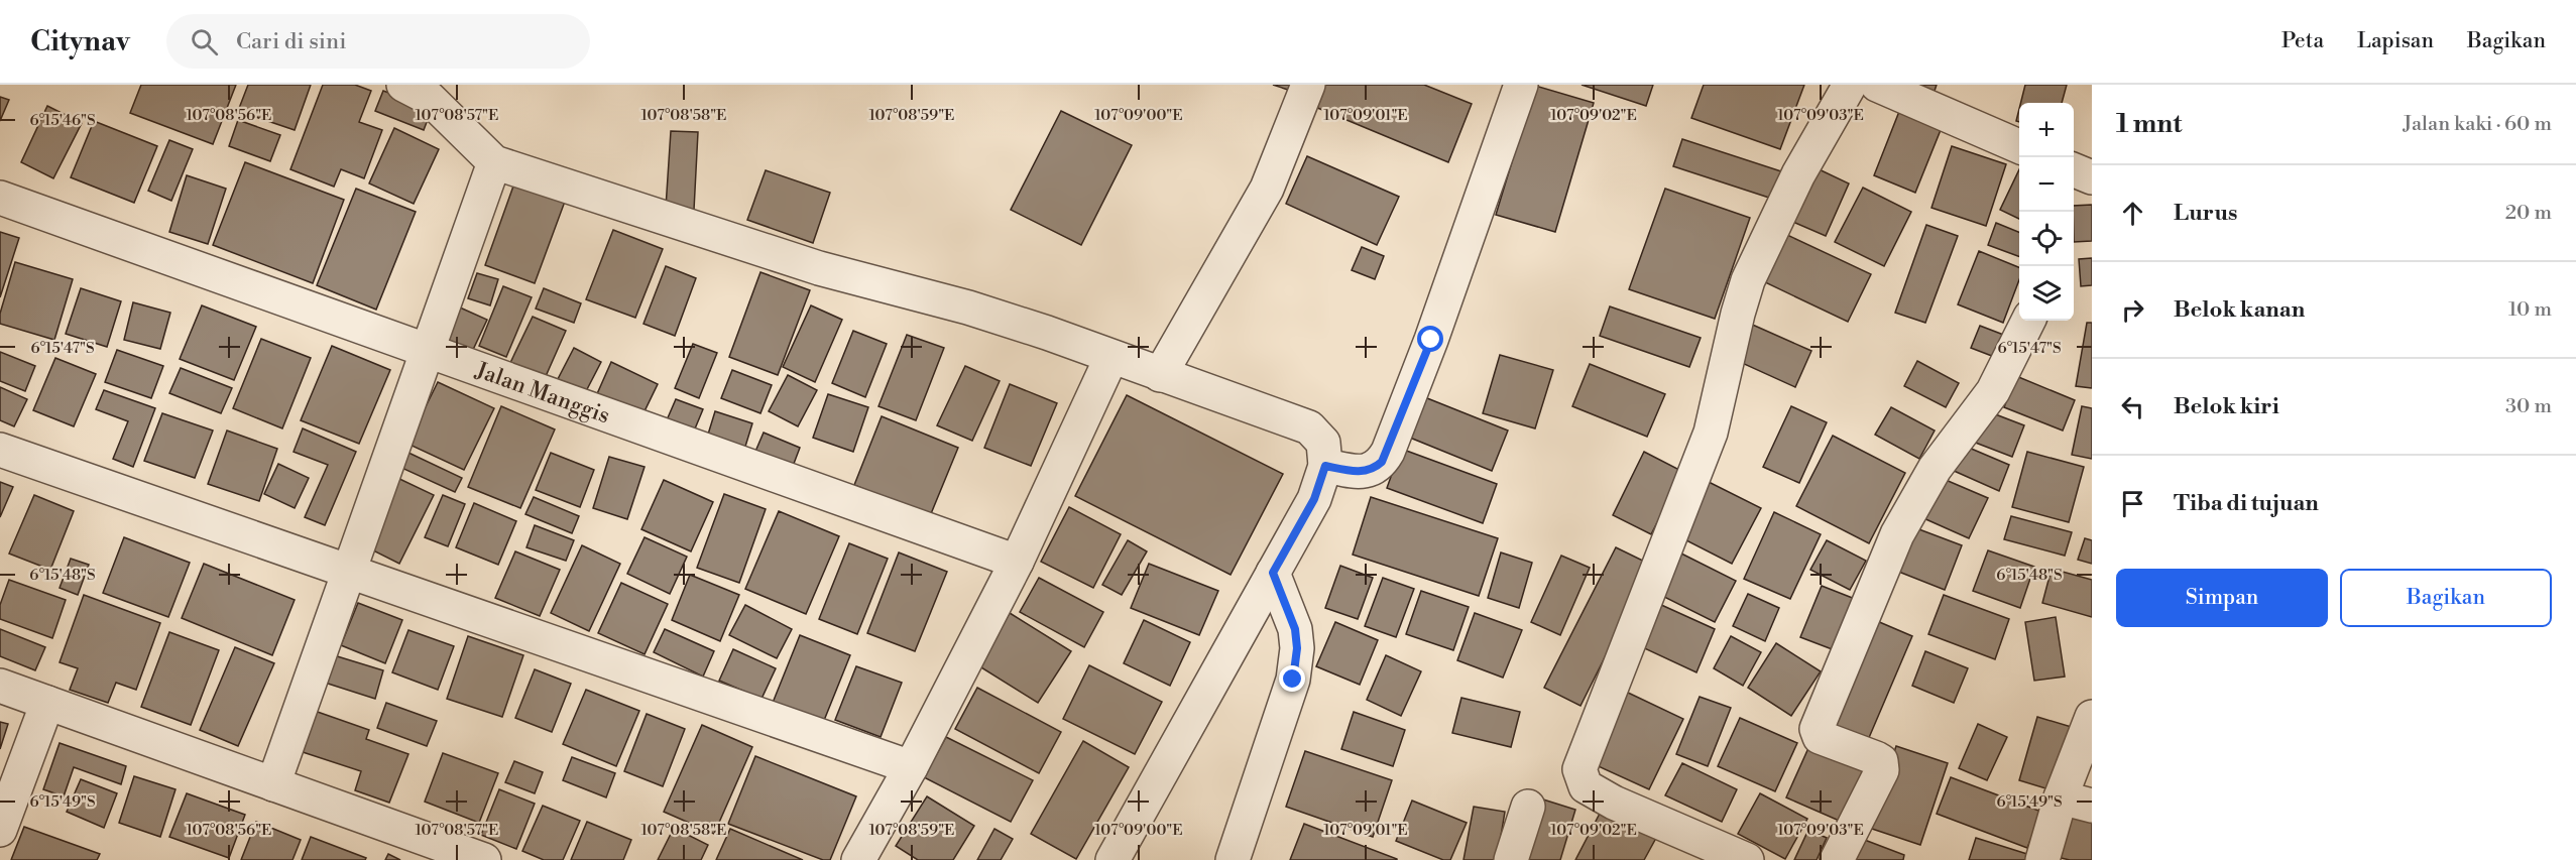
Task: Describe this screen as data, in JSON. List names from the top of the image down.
{
  "streets": {
    "street": ["Jalan Manggis"]
  },
  "page": {
    "header": "Citynav",
    "search": "Cari di sini",
    "nav": ["Peta", "Lapisan", "Bagikan"],
    "heading": ["1 mnt", "Jalan kaki · 60 m"],
    "map_buttons": ["+", "−"],
    "list": [
      ["Lurus", "20 m"],
      ["Belok kanan", "10 m"],
      ["Belok kiri", "30 m"],
      "Tiba di tujuan"
    ],
    "buttons": ["Simpan", "Bagikan"]
  },
  "coordinates": [
    "107°08'56\"E",
    "107°08'57\"E",
    "107°08'58\"E",
    "107°08'59\"E",
    "107°09'00\"E",
    "107°09'01\"E",
    "107°09'02\"E",
    "107°09'03\"E",
    "6°15'46\"S",
    "6°15'47\"S",
    "6°15'48\"S",
    "6°15'49\"S"
  ]
}
